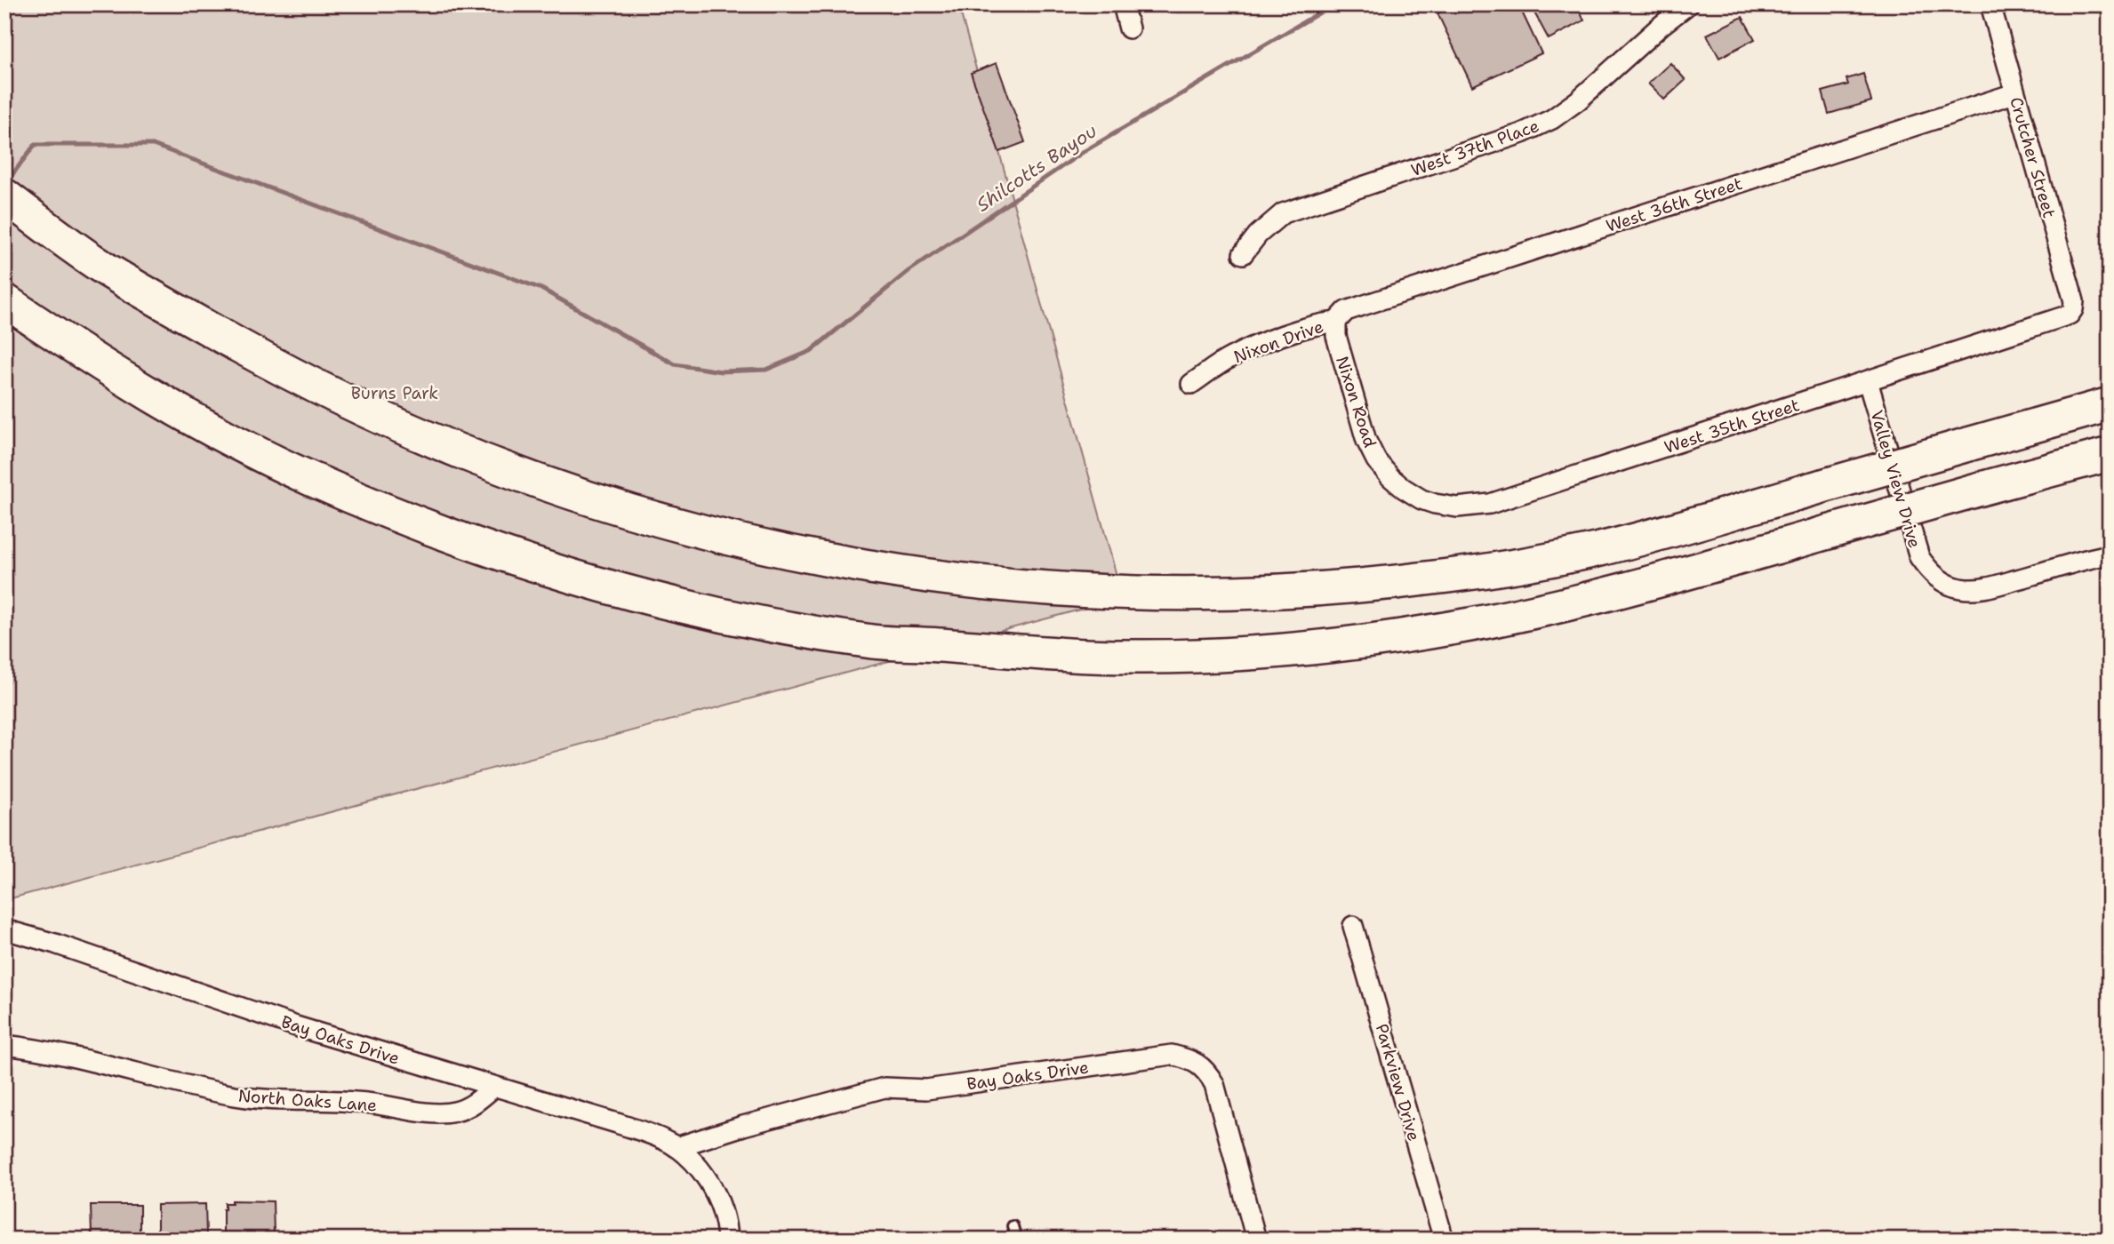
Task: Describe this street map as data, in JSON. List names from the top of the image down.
{
  "streets": {
    "street": [
      "West 37th Place",
      "Crutcher Street",
      "West 36th Street",
      "Nixon Drive",
      "Nixon Road",
      "West 35th Street",
      "Valley View Drive",
      "Bay Oaks Drive",
      "Parkview Drive",
      "North Oaks Lane"
    ]
  },
  "crossings": [
    ["Crutcher Street", "West 36th Street"],
    ["Crutcher Street", "West 35th Street"],
    ["West 36th Street", "Nixon Drive"],
    ["West 36th Street", "Nixon Road"],
    ["Nixon Drive", "Nixon Road"],
    ["Nixon Road", "West 35th Street"],
    ["West 35th Street", "Valley View Drive"],
    ["Bay Oaks Drive", "North Oaks Lane"]
  ],
  "water": ["Shilcotts Bayou"],
  "parks": ["Burns Park"]
}
